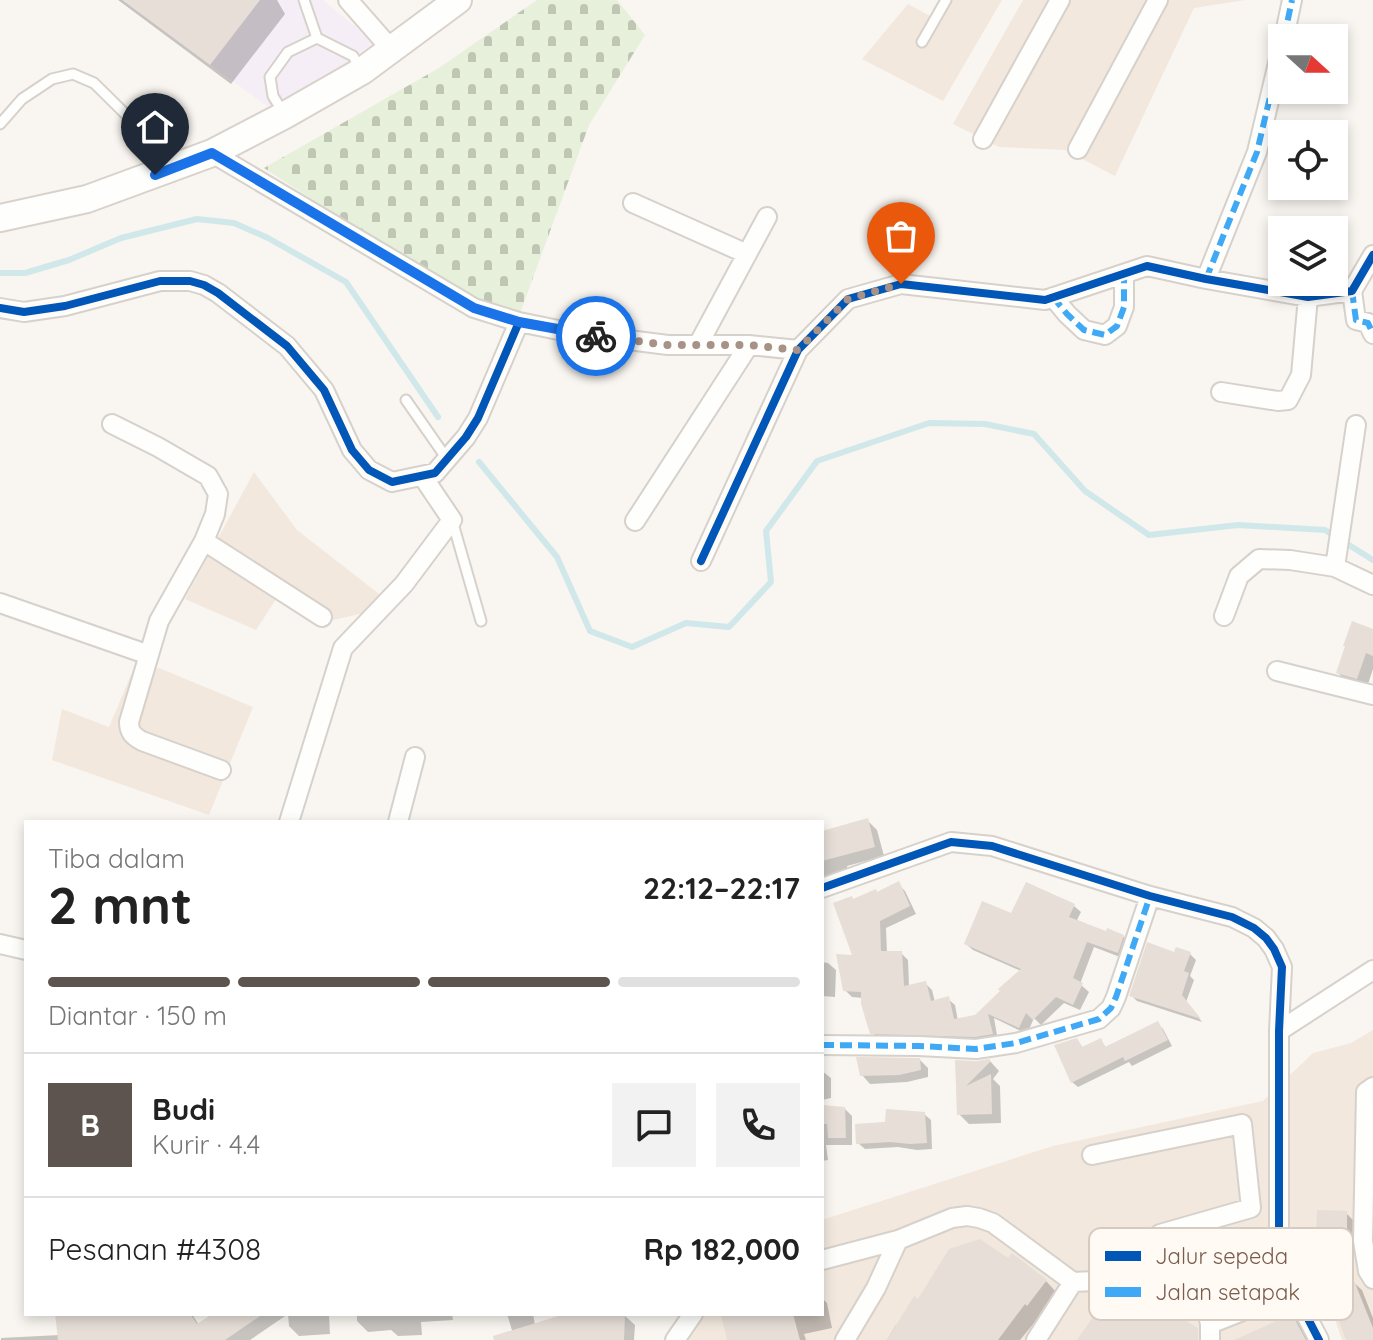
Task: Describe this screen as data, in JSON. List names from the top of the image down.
{
  "legend": ["Jalur sepeda", "Jalan setapak"],
  "north": "right",
  "page": {
    "heading": ["2 mnt", "Tiba dalam", "22:12–22:17"],
    "panel": [
      "Budi",
      "Kurir · 4.4",
      "Pesanan #4308",
      "Rp 182,000"
    ],
    "bar": "Diantar · 150 m",
    "round": "B"
  }
}
